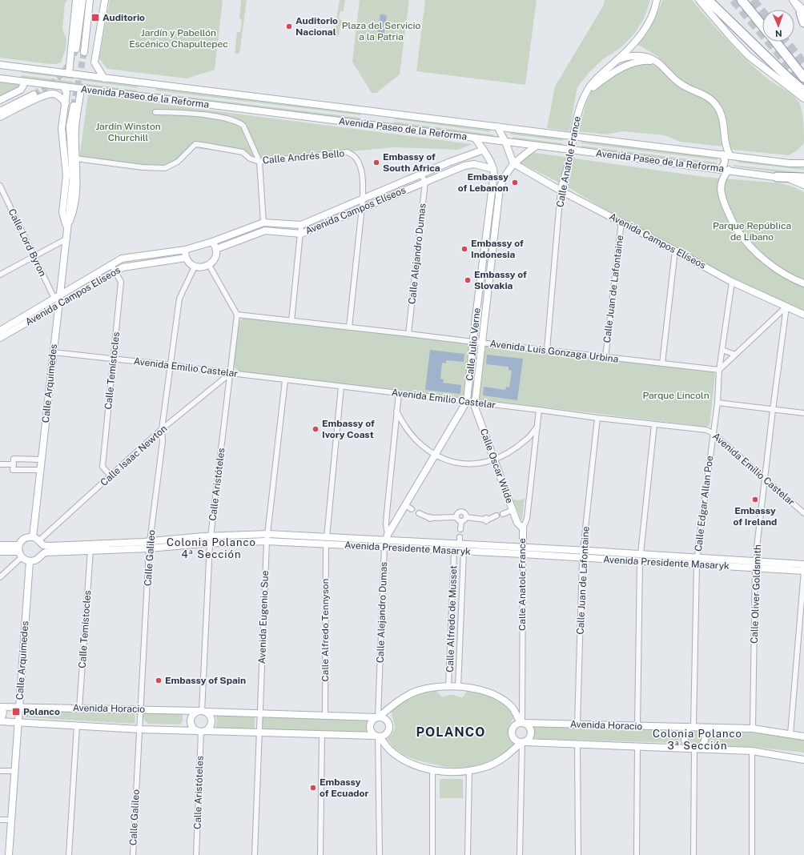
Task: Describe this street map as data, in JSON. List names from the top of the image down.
{
  "streets": {
    "street": [
      "Avenida Paseo de la Reforma",
      "Calle Andrés Bello",
      "Calle Anatole France",
      "Avenida Campos Elíseos",
      "Calle Lord Byron",
      "Calle Alejandro Dumas",
      "Calle Juan de Lafontaine",
      "Calle Julio Verne",
      "Avenida Luis Gonzaga Urbina",
      "Avenida Emilio Castelar",
      "Calle Temístocles",
      "Calle Arquímedes",
      "Calle Isaac Newton",
      "Calle Oscar Wilde",
      "Calle Aristóteles",
      "Calle Edgar Allan Poe",
      "Avenida Presidente Masaryk",
      "Calle Galileo",
      "Calle Oliver Goldsmith",
      "Avenida Eugenio Sue",
      "Calle Alfredo de Musset",
      "Calle Alfredo Tennyson",
      "Avenida Horacio"
    ]
  },
  "crossings": [
    ["Avenida Paseo de la Reforma", "Calle Anatole France"],
    ["Avenida Paseo de la Reforma", "Calle Julio Verne"],
    ["Avenida Paseo de la Reforma", "Calle Arquímedes"],
    ["Calle Andrés Bello", "Avenida Campos Elíseos"],
    ["Calle Andrés Bello", "Calle Arquímedes"],
    ["Calle Anatole France", "Avenida Campos Elíseos"],
    ["Calle Anatole France", "Avenida Luis Gonzaga Urbina"],
    ["Calle Anatole France", "Avenida Emilio Castelar"],
    ["Calle Anatole France", "Calle Oscar Wilde"],
    ["Calle Anatole France", "Avenida Presidente Masaryk"],
    ["Calle Anatole France", "Avenida Horacio"],
    ["Avenida Campos Elíseos", "Calle Lord Byron"],
    ["Avenida Campos Elíseos", "Calle Alejandro Dumas"],
    ["Avenida Campos Elíseos", "Calle Juan de Lafontaine"],
    ["Avenida Campos Elíseos", "Calle Julio Verne"],
    ["Avenida Campos Elíseos", "Calle Temístocles"],
    ["Avenida Campos Elíseos", "Calle Arquímedes"],
    ["Avenida Campos Elíseos", "Calle Edgar Allan Poe"],
    ["Avenida Campos Elíseos", "Calle Galileo"],
    ["Avenida Campos Elíseos", "Calle Oliver Goldsmith"],
    ["Calle Lord Byron", "Calle Arquímedes"],
    ["Calle Alejandro Dumas", "Calle Julio Verne"],
    ["Calle Alejandro Dumas", "Avenida Luis Gonzaga Urbina"],
    ["Calle Alejandro Dumas", "Avenida Emilio Castelar"],
    ["Calle Alejandro Dumas", "Avenida Presidente Masaryk"],
    ["Calle Alejandro Dumas", "Avenida Horacio"],
    ["Calle Juan de Lafontaine", "Avenida Luis Gonzaga Urbina"],
    ["Calle Juan de Lafontaine", "Avenida Emilio Castelar"],
    ["Calle Juan de Lafontaine", "Avenida Presidente Masaryk"],
    ["Calle Juan de Lafontaine", "Avenida Horacio"],
    ["Calle Julio Verne", "Avenida Luis Gonzaga Urbina"],
    ["Calle Julio Verne", "Avenida Emilio Castelar"],
    ["Calle Julio Verne", "Calle Oscar Wilde"],
    ["Calle Julio Verne", "Avenida Presidente Masaryk"],
    ["Avenida Luis Gonzaga Urbina", "Calle Aristóteles"],
    ["Avenida Luis Gonzaga Urbina", "Calle Edgar Allan Poe"],
    ["Avenida Emilio Castelar", "Calle Temístocles"],
    ["Avenida Emilio Castelar", "Calle Arquímedes"],
    ["Avenida Emilio Castelar", "Calle Isaac Newton"],
    ["Avenida Emilio Castelar", "Calle Oscar Wilde"],
    ["Avenida Emilio Castelar", "Calle Aristóteles"],
    ["Avenida Emilio Castelar", "Calle Edgar Allan Poe"],
    ["Avenida Emilio Castelar", "Calle Galileo"],
    ["Avenida Emilio Castelar", "Calle Oliver Goldsmith"],
    ["Avenida Emilio Castelar", "Avenida Eugenio Sue"],
    ["Calle Temístocles", "Calle Isaac Newton"],
    ["Calle Temístocles", "Avenida Presidente Masaryk"],
    ["Calle Temístocles", "Avenida Horacio"],
    ["Calle Arquímedes", "Avenida Presidente Masaryk"],
    ["Calle Arquímedes", "Avenida Horacio"],
    ["Calle Isaac Newton", "Calle Aristóteles"],
    ["Calle Isaac Newton", "Avenida Presidente Masaryk"],
    ["Calle Isaac Newton", "Calle Galileo"],
    ["Calle Aristóteles", "Avenida Presidente Masaryk"],
    ["Calle Aristóteles", "Avenida Horacio"],
    ["Calle Edgar Allan Poe", "Avenida Presidente Masaryk"],
    ["Calle Edgar Allan Poe", "Avenida Horacio"],
    ["Avenida Presidente Masaryk", "Calle Galileo"],
    ["Avenida Presidente Masaryk", "Calle Oliver Goldsmith"],
    ["Avenida Presidente Masaryk", "Avenida Eugenio Sue"],
    ["Avenida Presidente Masaryk", "Calle Alfredo de Musset"],
    ["Avenida Presidente Masaryk", "Calle Alfredo Tennyson"],
    ["Calle Galileo", "Avenida Horacio"],
    ["Calle Oliver Goldsmith", "Avenida Horacio"],
    ["Avenida Eugenio Sue", "Avenida Horacio"],
    ["Calle Alfredo Tennyson", "Avenida Horacio"]
  ],
  "districts": ["Colonia Polanco 4ª Sección", "POLANCO", "Colonia Polanco 3ª Sección"],
  "parks": [
    "Plaza del Servicio a la Patria",
    "Jardín y Pabellón Escénico Chapultepec",
    "Jardín Winston Churchill",
    "Parque República de Líbano",
    "Parque Lincoln"
  ],
  "places": {
    "transit": ["Auditorio", "Polanco"],
    "other": [
      "Auditorio Nacional",
      "Embassy of South Africa",
      "Embassy of Lebanon",
      "Embassy of Indonesia",
      "Embassy of Slovakia",
      "Embassy of Ivory Coast",
      "Embassy of Ireland",
      "Embassy of Spain",
      "Embassy of Ecuador"
    ]
  },
  "north": "bottom"
}
